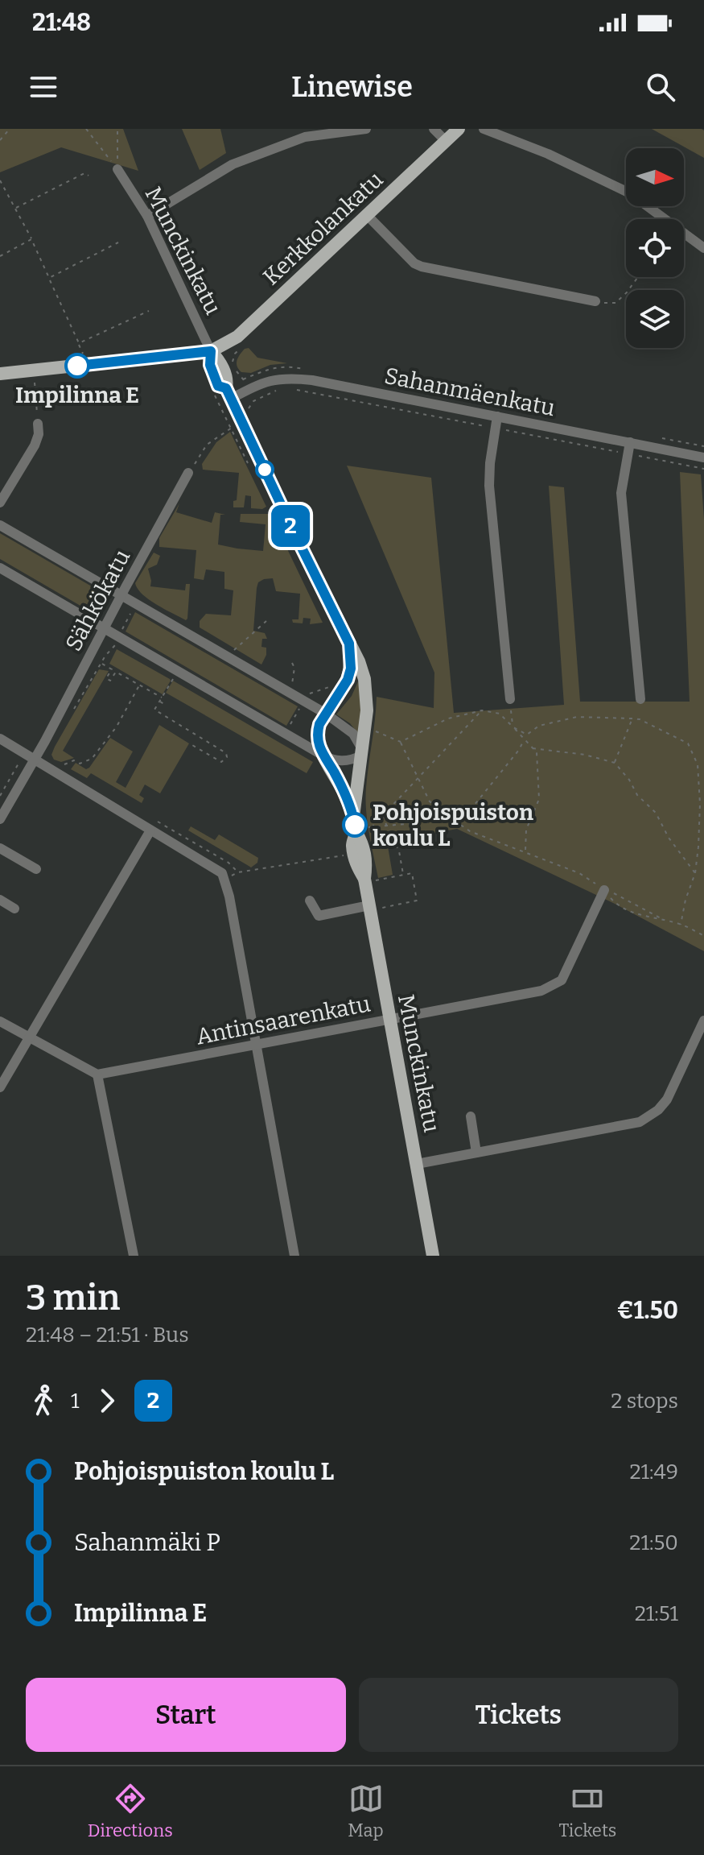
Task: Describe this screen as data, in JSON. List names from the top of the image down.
{
  "streets": {
    "main road": ["Kerkkolankatu", "Munckinkatu"],
    "street": ["Sahanmäenkatu", "Sähkökatu", "Antinsaarenkatu"]
  },
  "crossings": [
    ["Kerkkolankatu", "Munckinkatu"],
    ["Munckinkatu", "Sahanmäenkatu"],
    ["Munckinkatu", "Antinsaarenkatu"]
  ],
  "places": ["Impilinna E", "Pohjoispuiston koulu L"],
  "lines": ["bus line 2"],
  "north": "right",
  "page": {
    "status": "21:48",
    "header": "Linewise",
    "on_map": "2",
    "heading": ["3 min", "21:48 – 21:51 · Bus", "€1.50"],
    "legs": ["1", "2", "2 stops"],
    "list": [
      {
        "name": "Pohjoispuiston koulu L",
        "value": "21:49"
      },
      {
        "name": "Sahanmäki P",
        "value": "21:50"
      },
      {
        "name": "Impilinna E",
        "value": "21:51"
      }
    ],
    "buttons": ["Start", "Tickets"],
    "tabs": ["Directions", "Map", "Tickets"]
  }
}
